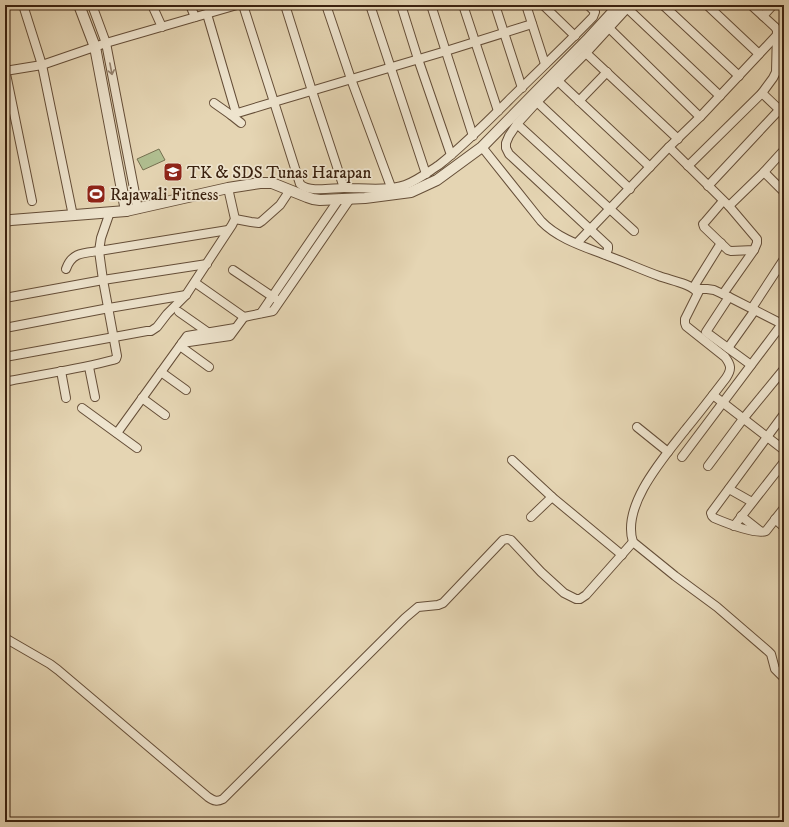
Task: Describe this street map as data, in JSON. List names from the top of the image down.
{
  "places": {
    "school or university": ["TK & SDS Tunas Harapan"],
    "sports": ["Rajawali Fitness"]
  }
}
